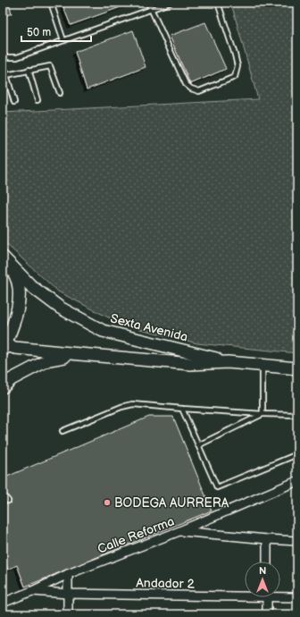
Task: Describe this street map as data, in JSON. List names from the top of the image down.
{
  "streets": {
    "main road": ["Sexta Avenida"],
    "street": ["Calle Reforma", "Andador 2"]
  },
  "crossings": [
    ["Calle Reforma", "Andador 2"]
  ],
  "places": ["BODEGA AURRERA"],
  "scale_bar": "50 m",
  "north": "top"
}
